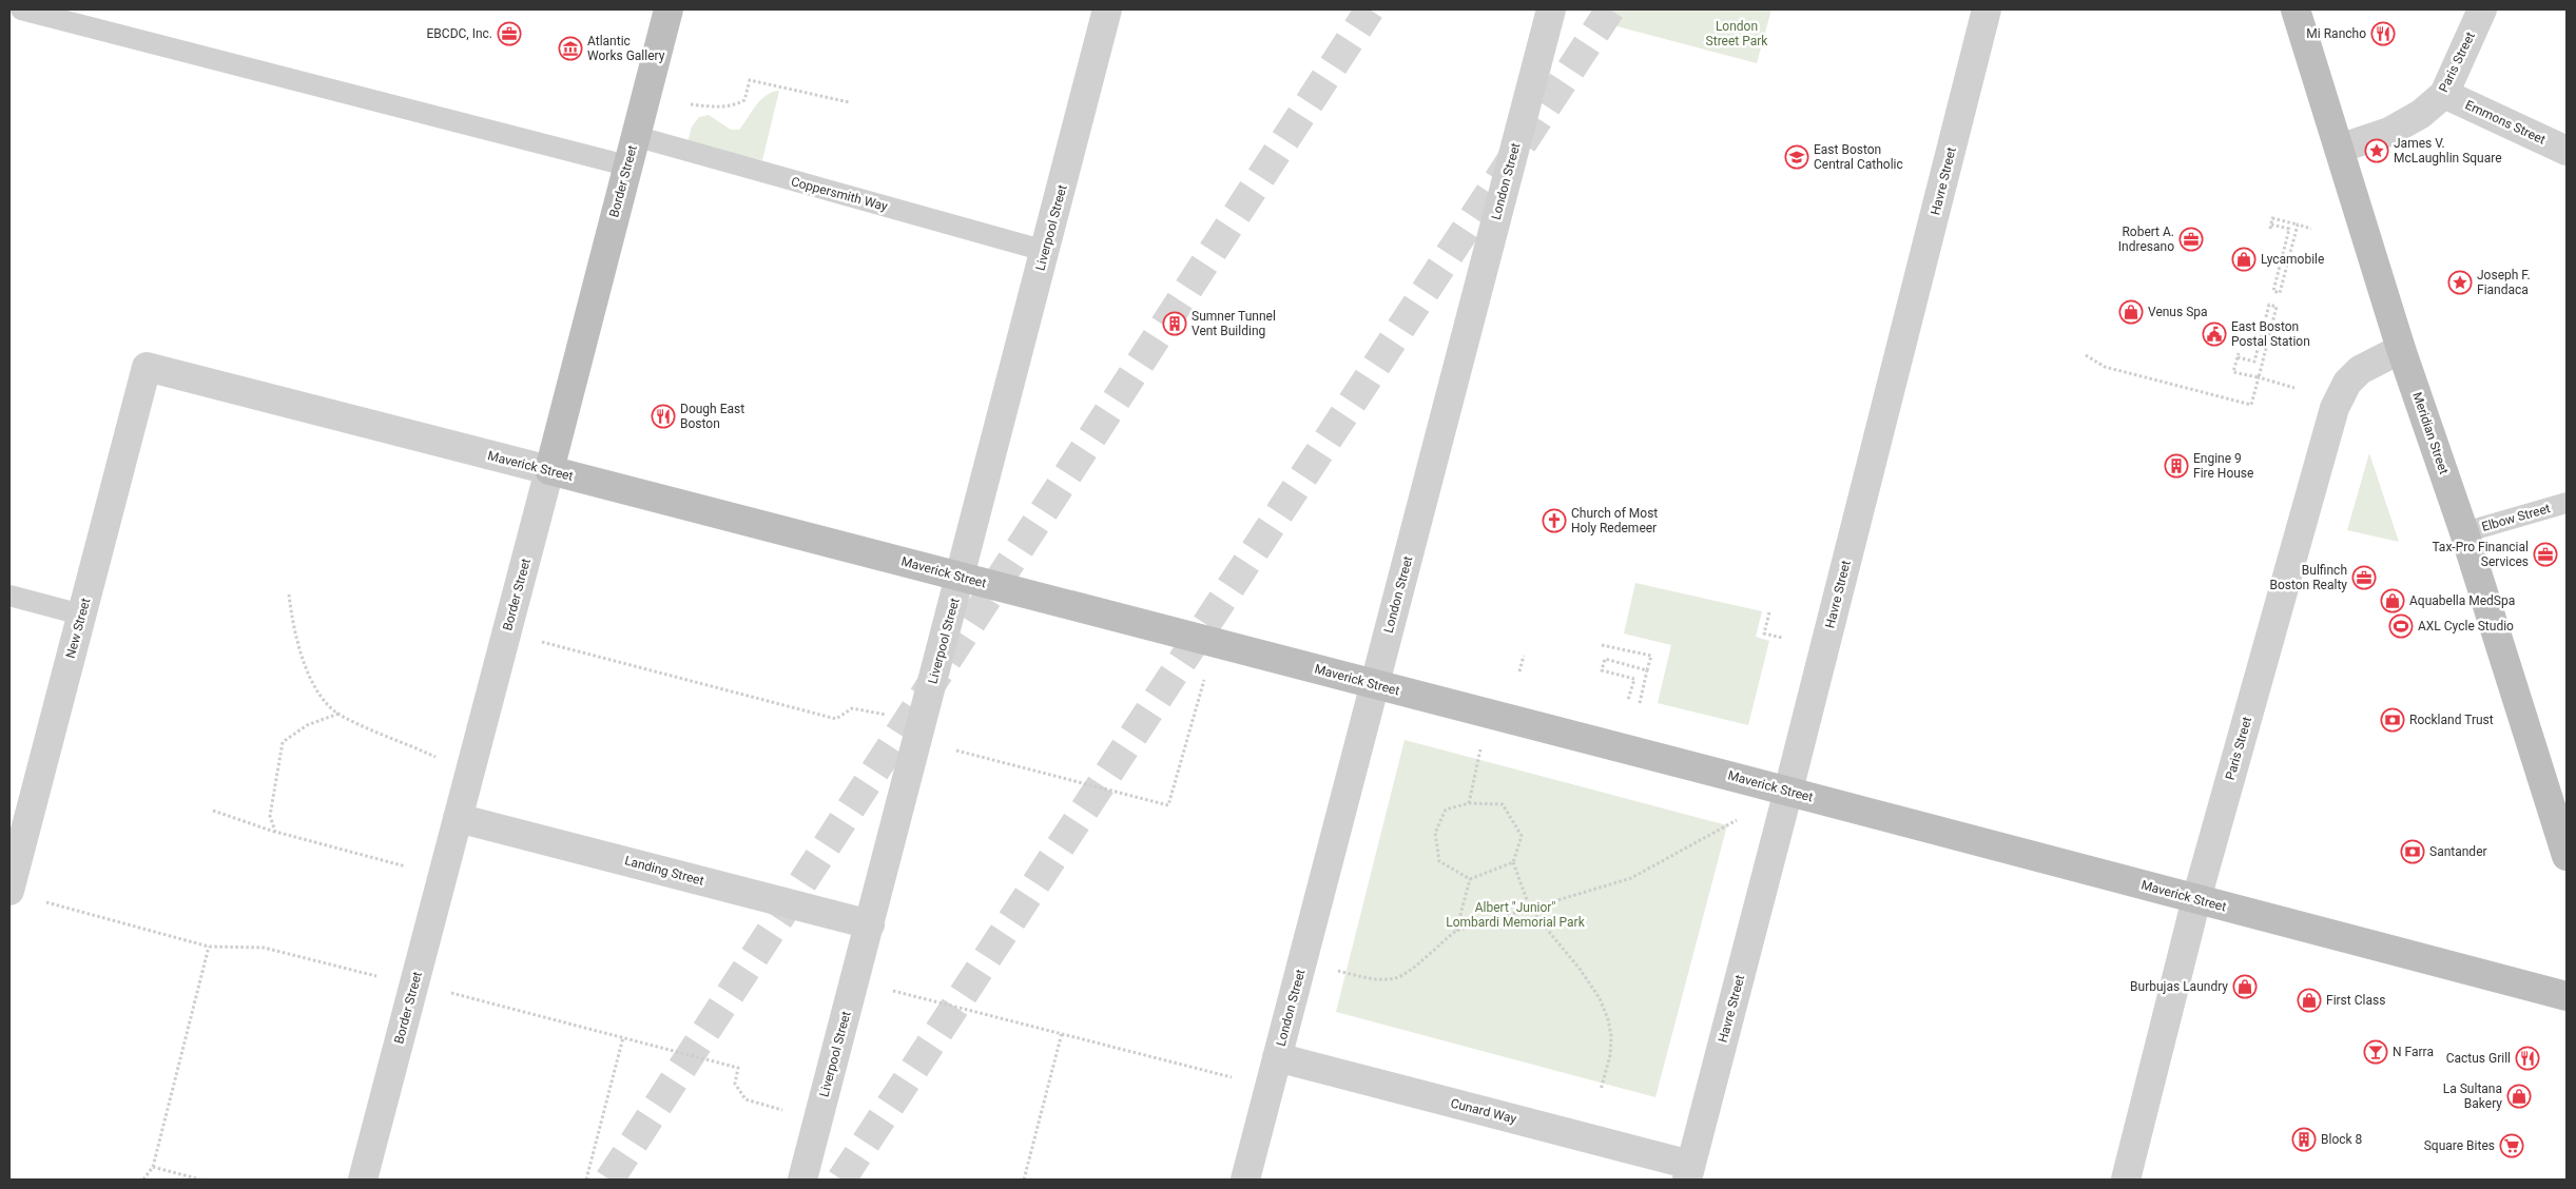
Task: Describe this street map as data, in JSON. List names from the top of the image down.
{
  "streets": {
    "main road": ["Border Street", "Meridian Street", "Maverick Street"],
    "street": [
      "Paris Street",
      "Emmons Street",
      "London Street",
      "Havre Street",
      "Liverpool Street",
      "New Street",
      "Landing Street",
      "Cunard Way"
    ],
    "lane": ["Coppersmith Way", "Elbow Street"]
  },
  "crossings": [
    ["Paris Street", "Emmons Street"],
    ["Paris Street", "Meridian Street"],
    ["Paris Street", "Maverick Street"],
    ["Border Street", "Coppersmith Way"],
    ["Border Street", "Maverick Street"],
    ["Border Street", "Landing Street"],
    ["London Street", "Maverick Street"],
    ["London Street", "Cunard Way"],
    ["Havre Street", "Maverick Street"],
    ["Havre Street", "Cunard Way"],
    ["Coppersmith Way", "Liverpool Street"],
    ["Liverpool Street", "Maverick Street"],
    ["Liverpool Street", "Landing Street"],
    ["Meridian Street", "Elbow Street"],
    ["Maverick Street", "New Street"]
  ],
  "parks": ["London Street Park", "Albert \"Junior\" Lombardi Memorial Park"],
  "places": {
    "office": [
      "EBCDC, Inc.",
      "Robert A. Indresano",
      "Tax-Pro Financial Services",
      "Bulfinch Boston Realty"
    ],
    "restaurant": ["Mi Rancho", "Dough East Boston", "Cactus Grill"],
    "museum": ["Atlantic Works Gallery"],
    "place": ["James V. McLaughlin Square", "Joseph F. Fiandaca"],
    "school or university": ["East Boston Central Catholic"],
    "shop": [
      "Lycamobile",
      "Venus Spa",
      "Aquabella MedSpa",
      "Burbujas Laundry",
      "First Class",
      "La Sultana Bakery"
    ],
    "building": ["Sumner Tunnel Vent Building", "Engine 9 Fire House", "Block 8"],
    "public building": ["East Boston Postal Station"],
    "church": ["Church of Most Holy Redemeer"],
    "sports": ["AXL Cycle Studio"],
    "bank": ["Rockland Trust", "Santander"],
    "bar": ["N Farra"],
    "supermarket": ["Square Bites"]
  }
}
